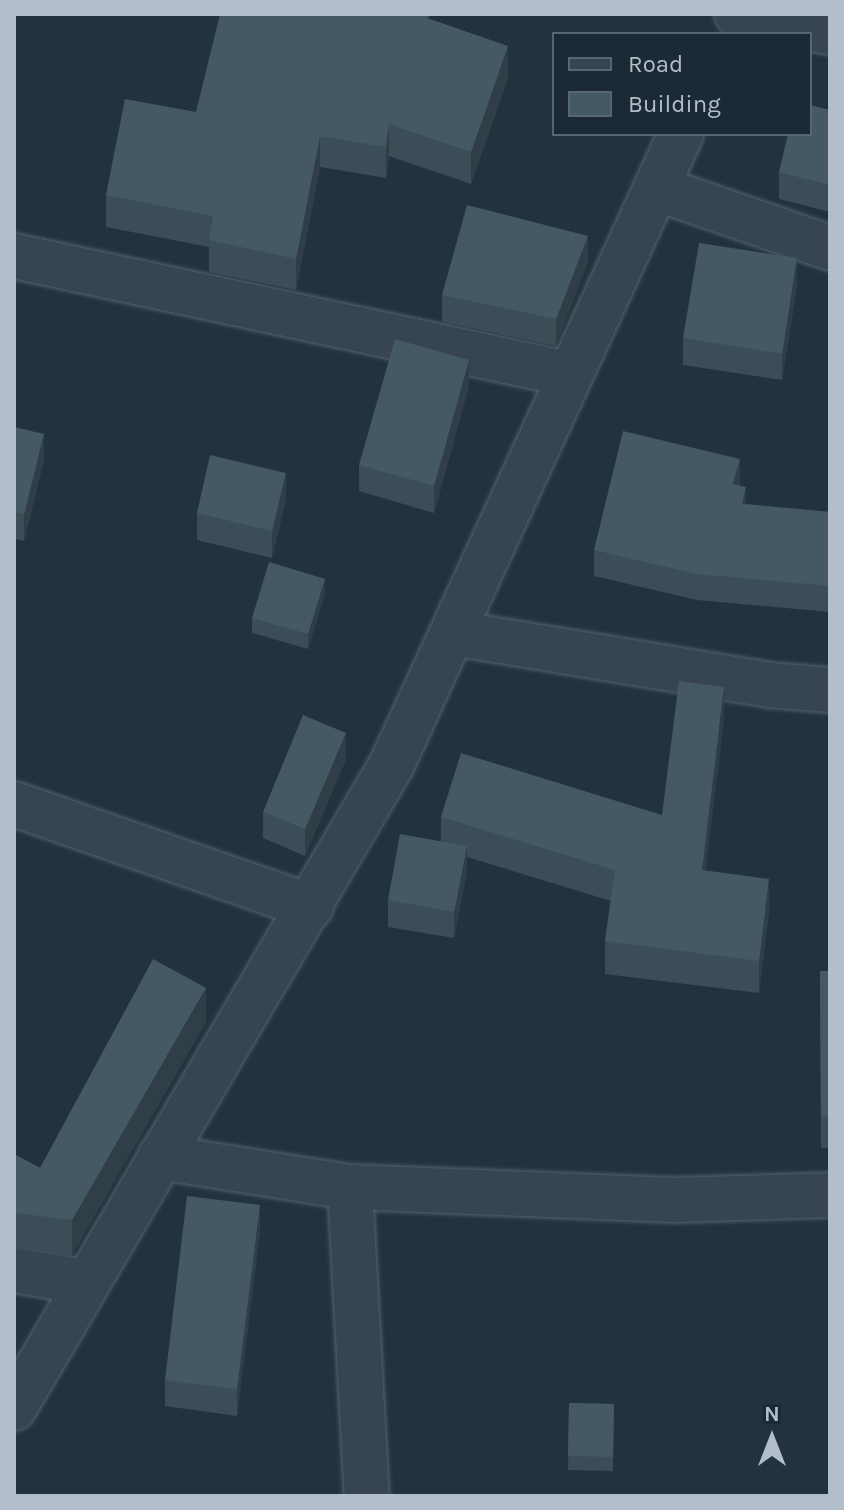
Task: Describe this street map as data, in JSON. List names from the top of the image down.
{
  "legend": ["Road", "Building"],
  "north": "top"
}
